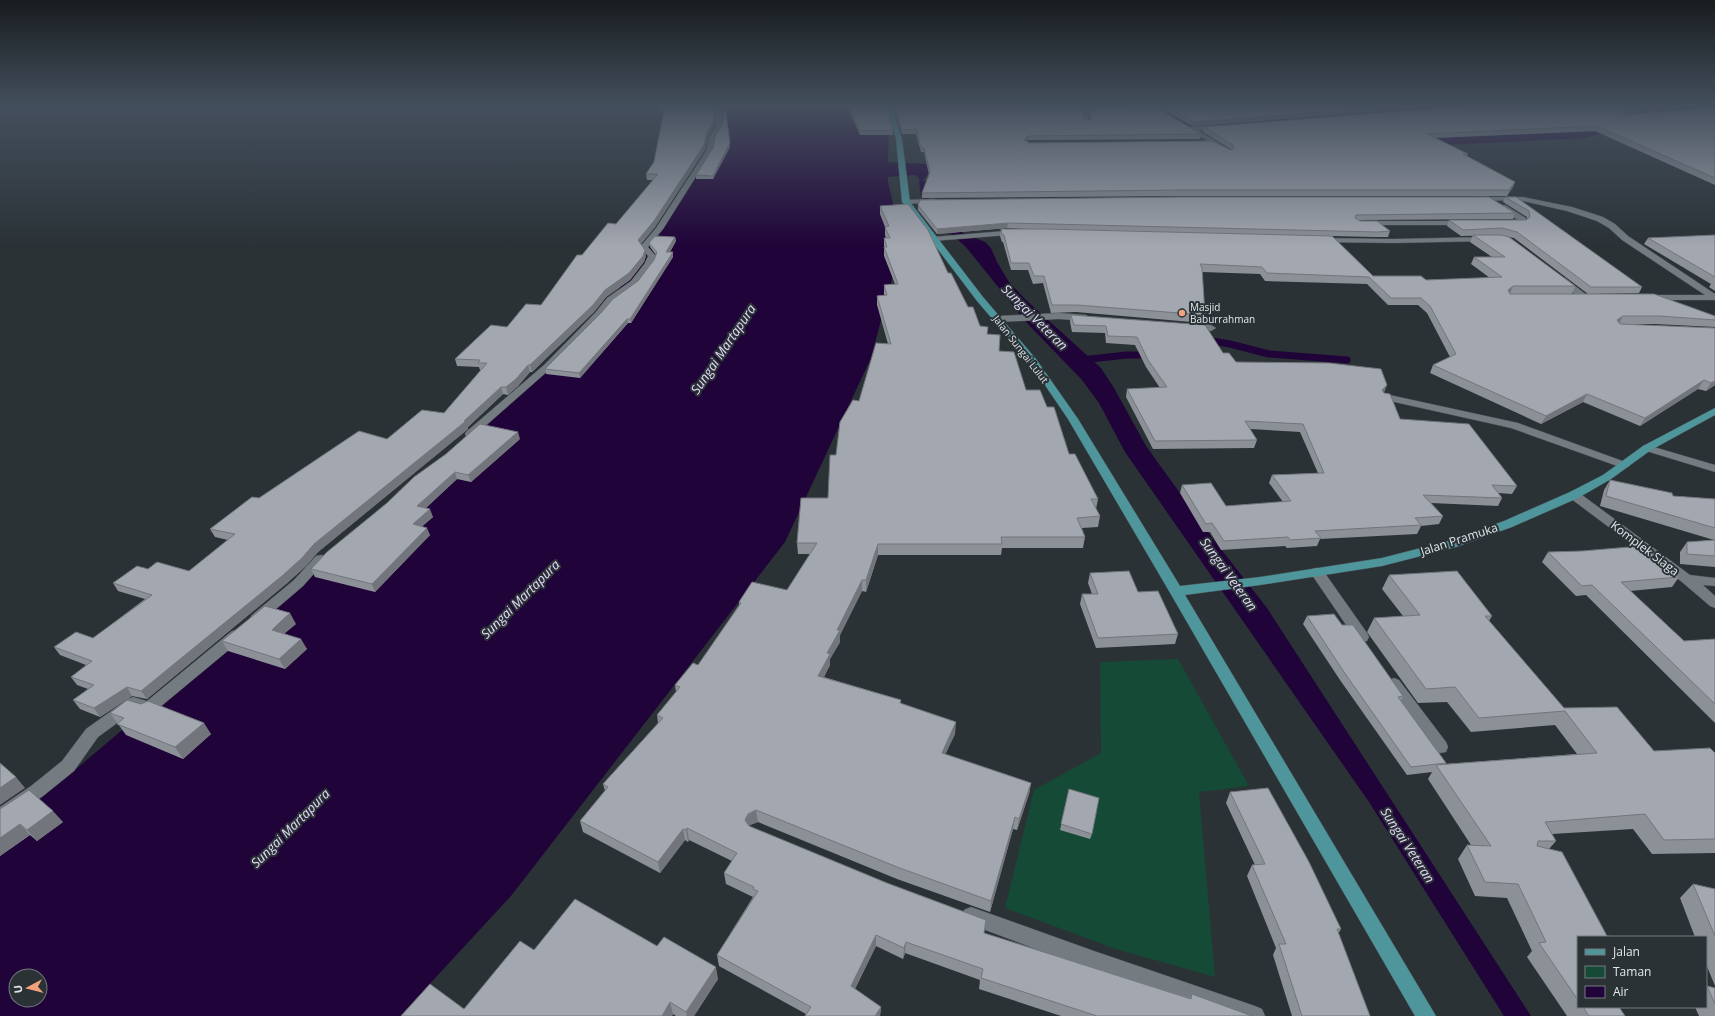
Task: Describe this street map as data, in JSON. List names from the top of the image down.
{
  "streets": {
    "main road": ["Jalan Sungai Lulut", "Jalan Pramuka"],
    "street": ["Komplek Siaga"]
  },
  "crossings": [
    ["Jalan Sungai Lulut", "Jalan Pramuka"],
    ["Jalan Pramuka", "Komplek Siaga"]
  ],
  "water": ["Sungai Veteran", "Sungai Martapura"],
  "places": ["Masjid Baburrahman"],
  "legend": ["Jalan", "Taman", "Air"],
  "north": "left"
}
